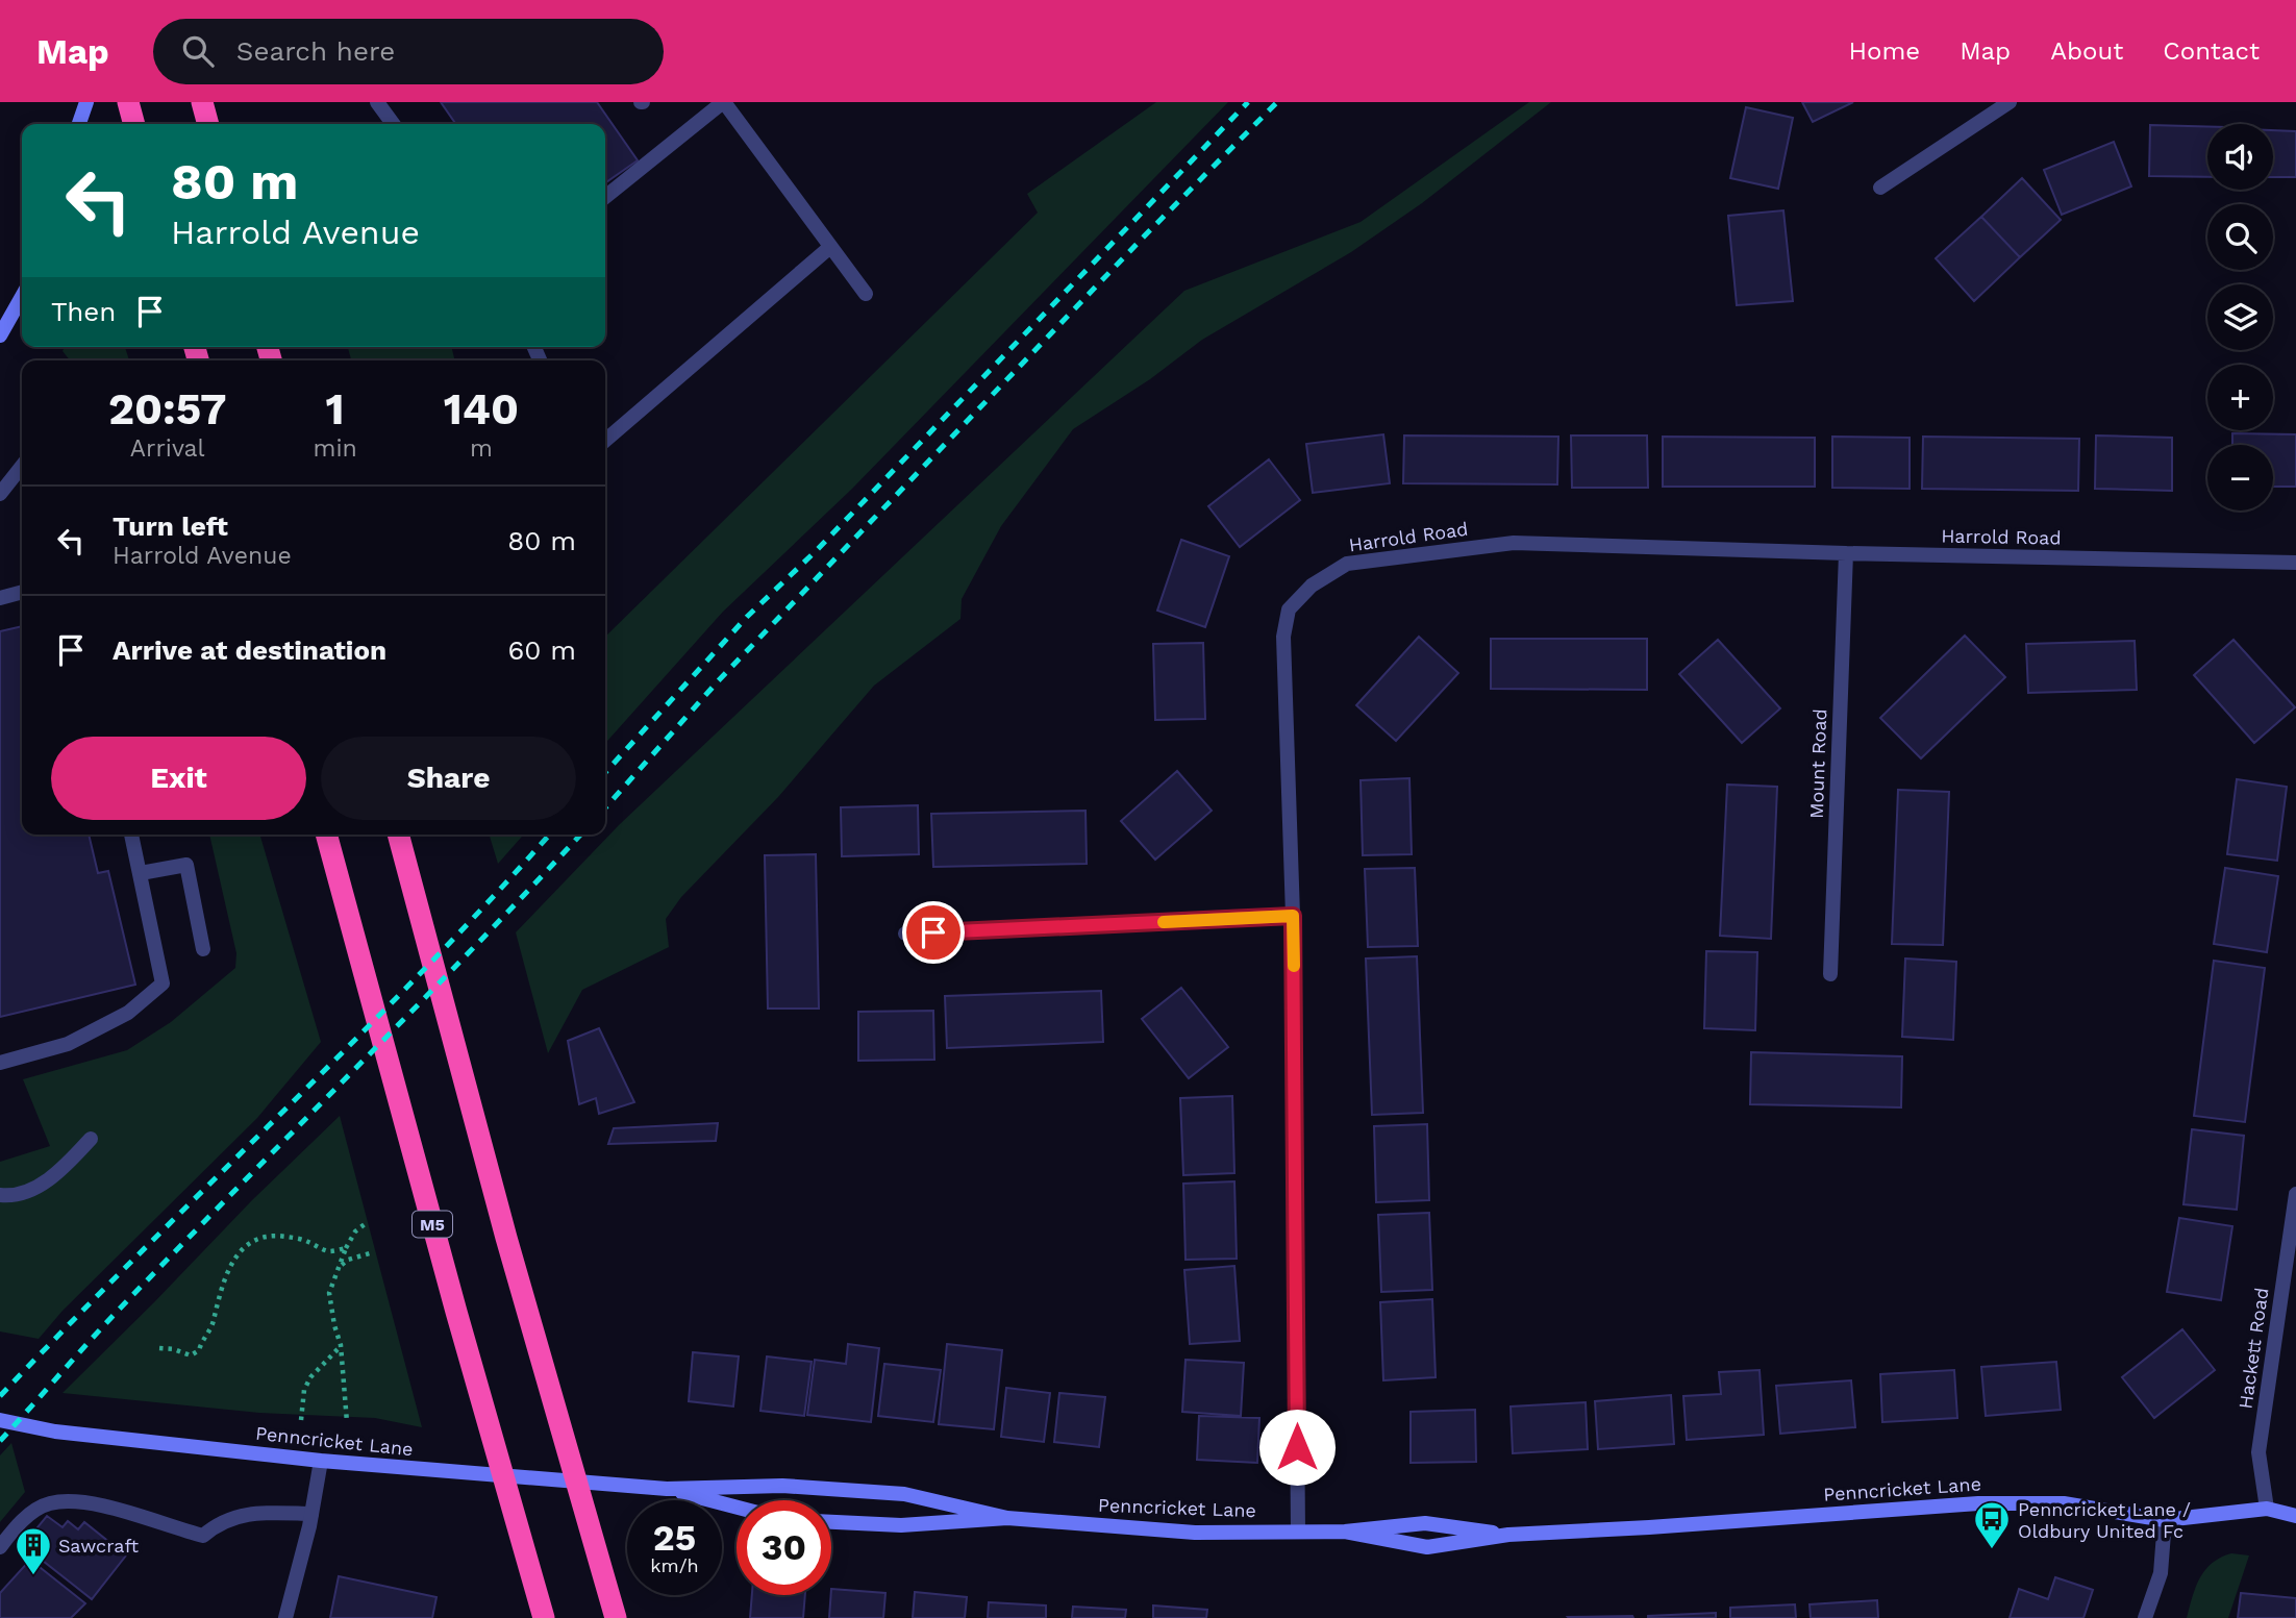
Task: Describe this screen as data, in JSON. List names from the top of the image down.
{
  "streets": {
    "highway": ["M5"],
    "street": [
      "Harrold Road",
      "Mount Road",
      "Hackett Road",
      "Penncricket Lane"
    ]
  },
  "crossings": [
    ["Harrold Road", "Mount Road"],
    ["Harrold Road", "Penncricket Lane"],
    ["Hackett Road", "Penncricket Lane"]
  ],
  "places": {
    "bus stop": ["Penncricket Lane / Oldbury United Fc"],
    "building": ["Sawcraft"]
  },
  "page": {
    "header": "Map",
    "search": "Search here",
    "nav": [
      "Home",
      "Map",
      "About",
      "Contact"
    ],
    "map_buttons": ["+", "−"],
    "turn": ["80 m", "Harrold Avenue"],
    "then": "Then",
    "eta": [
      "20:57",
      "Arrival",
      "1",
      "min",
      "140",
      "m"
    ],
    "list": [
      {
        "name": "Turn left",
        "note": "Harrold Avenue",
        "value": "80 m"
      },
      {
        "name": "Arrive at destination",
        "value": "60 m"
      }
    ],
    "buttons": ["Exit", "Share"],
    "speed": "25 km/h",
    "limit": "30"
  }
}
